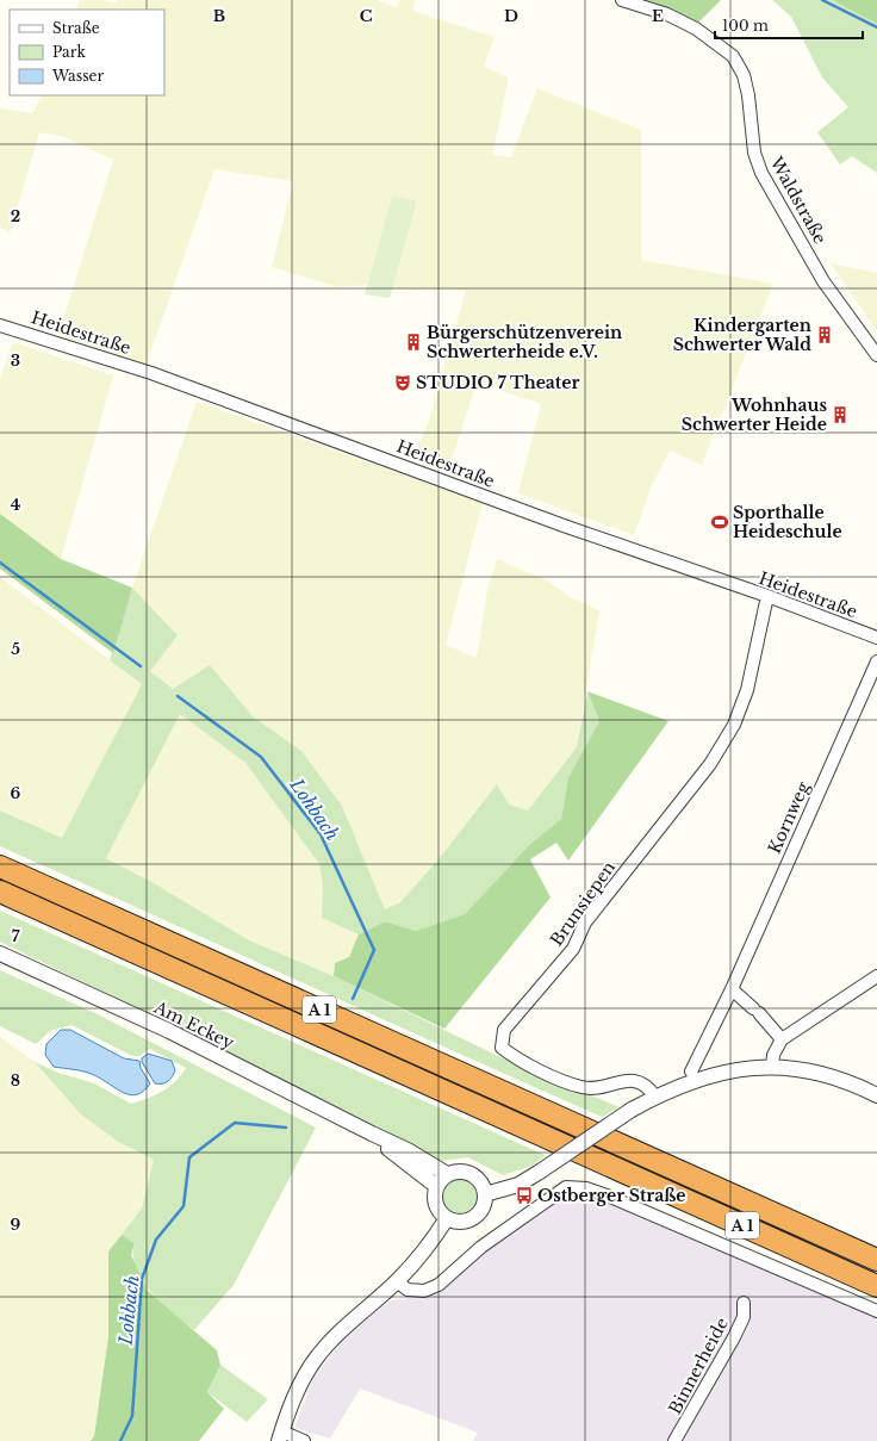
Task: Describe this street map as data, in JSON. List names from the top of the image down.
{
  "streets": {
    "highway": ["A 1"],
    "street": [
      "Waldstraße",
      "Heidestraße",
      "Kornweg",
      "Brunsiepen",
      "Am Eckey",
      "Binnerheide"
    ]
  },
  "crossings": [
    ["Heidestraße", "Brunsiepen"]
  ],
  "water": ["Lohbach"],
  "places": {
    "building": ["Kindergarten Schwerter Wald", "Bürgerschützenverein Schwerterheide e.V.", "Wohnhaus Schwerter Heide"],
    "theatre": ["STUDIO 7 Theater"],
    "sports": ["Sporthalle Heideschule"],
    "bus stop": ["Ostberger Straße"]
  },
  "legend": ["Straße", "Park", "Wasser"],
  "scale_bar": "100 m",
  "grid": {
    "columns": [
      "B",
      "C",
      "D",
      "E"
    ],
    "rows": [
      "2",
      "3",
      "4",
      "5",
      "6",
      "7",
      "8",
      "9"
    ]
  }
}
